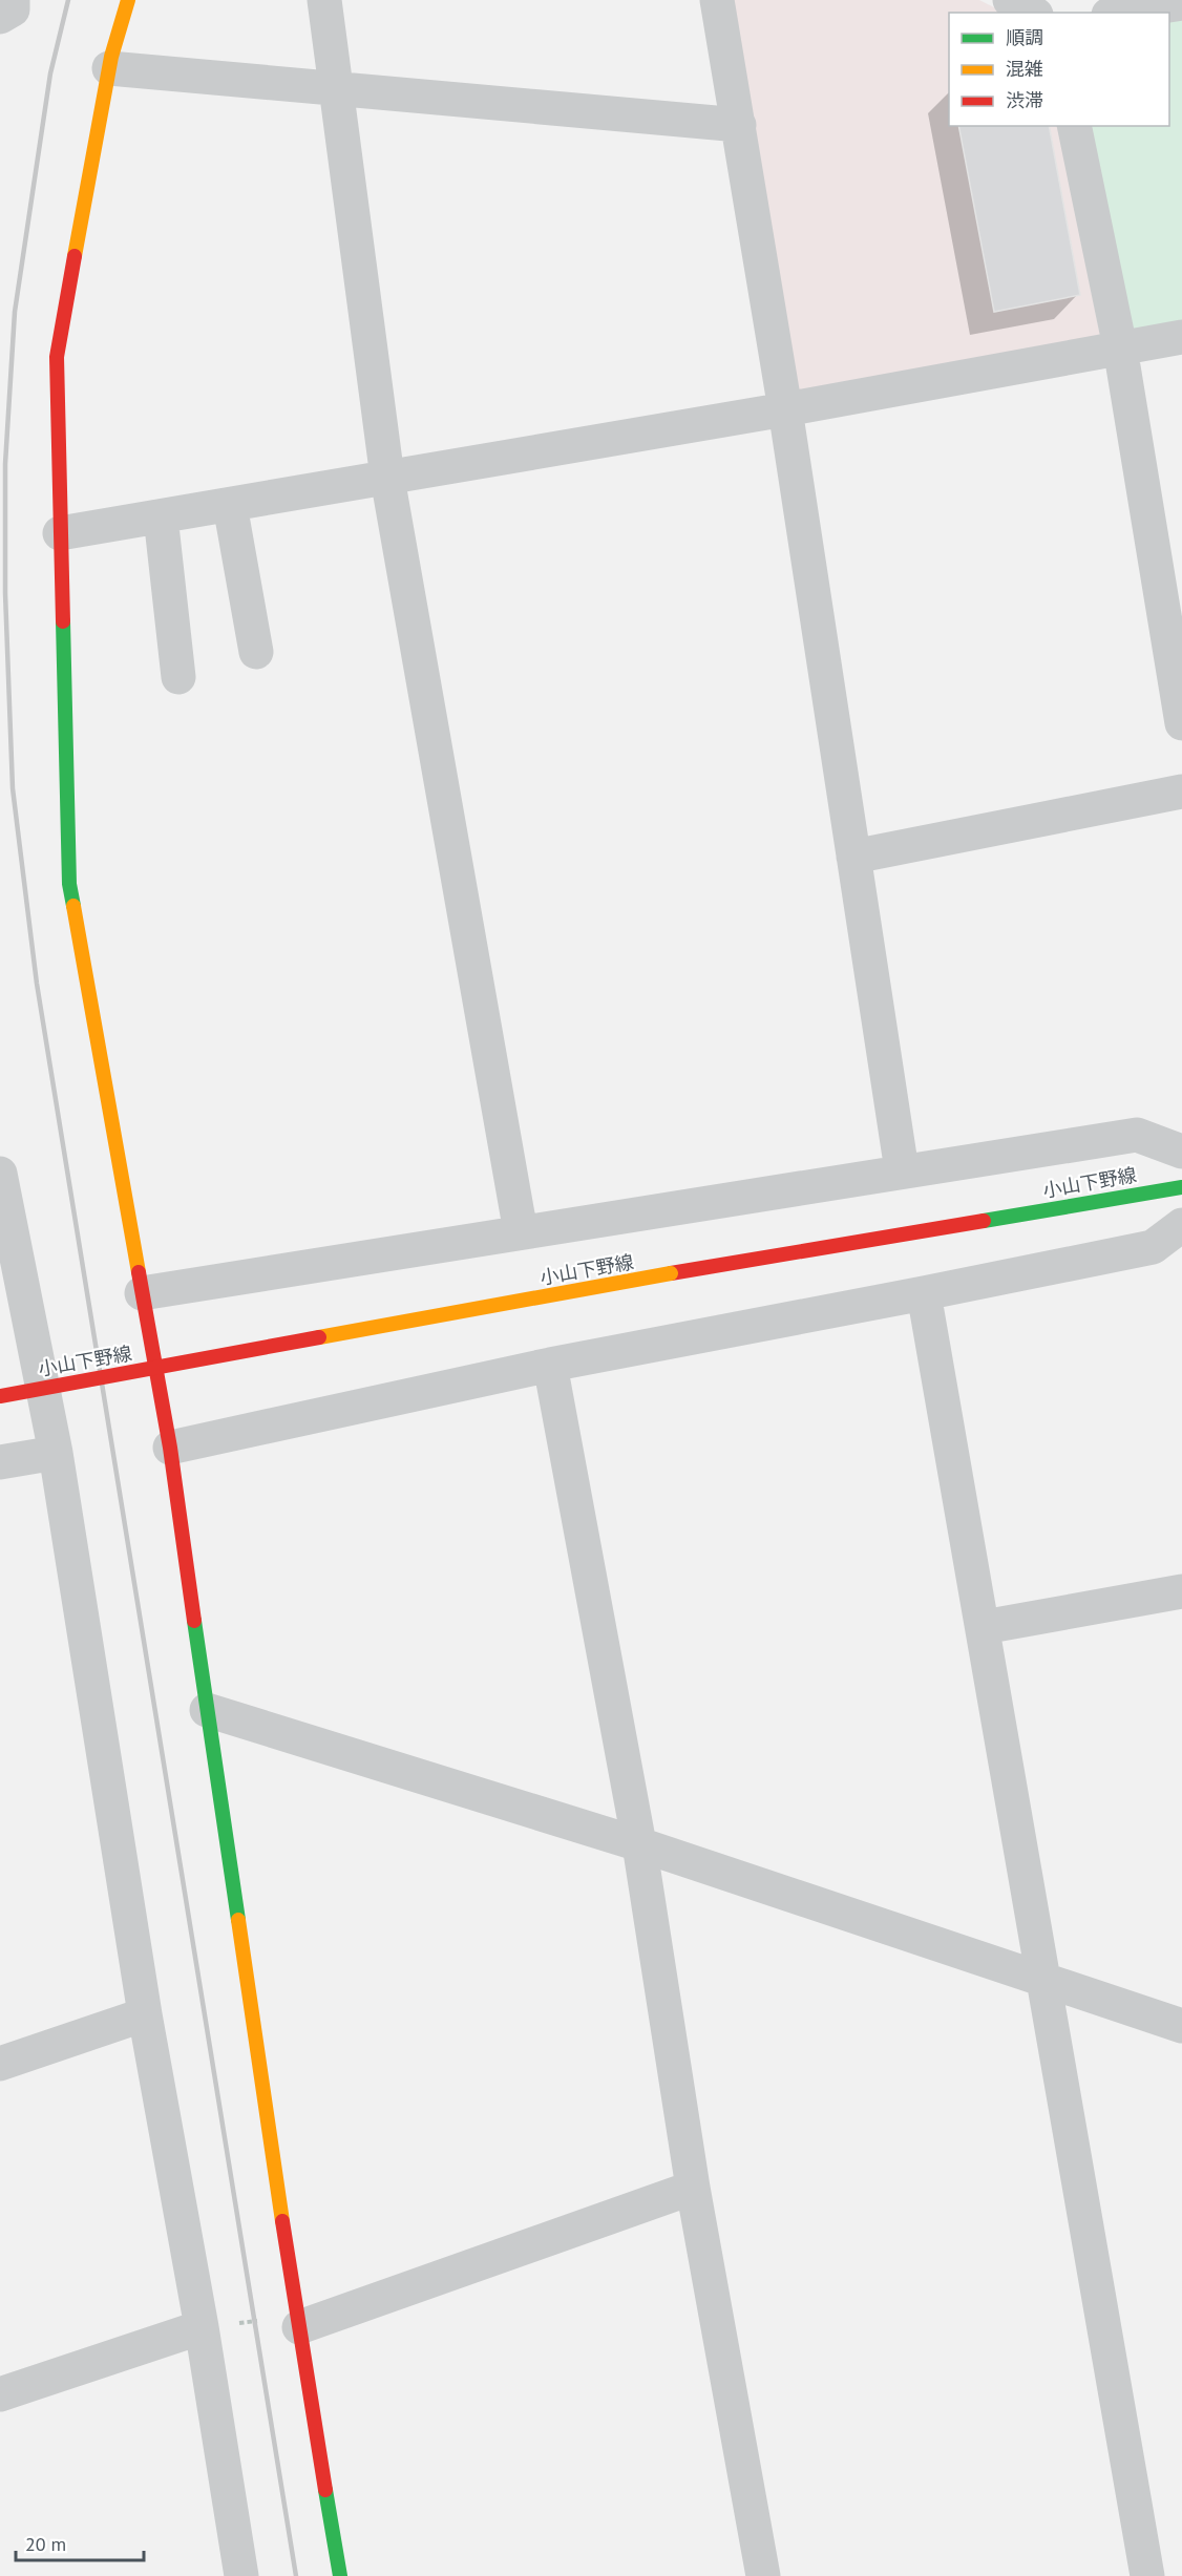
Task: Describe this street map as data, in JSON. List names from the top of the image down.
{
  "streets": {
    "street": ["小山下野線"]
  },
  "legend": ["順調", "混雑", "渋滞"],
  "scale_bar": "20 m"
}
